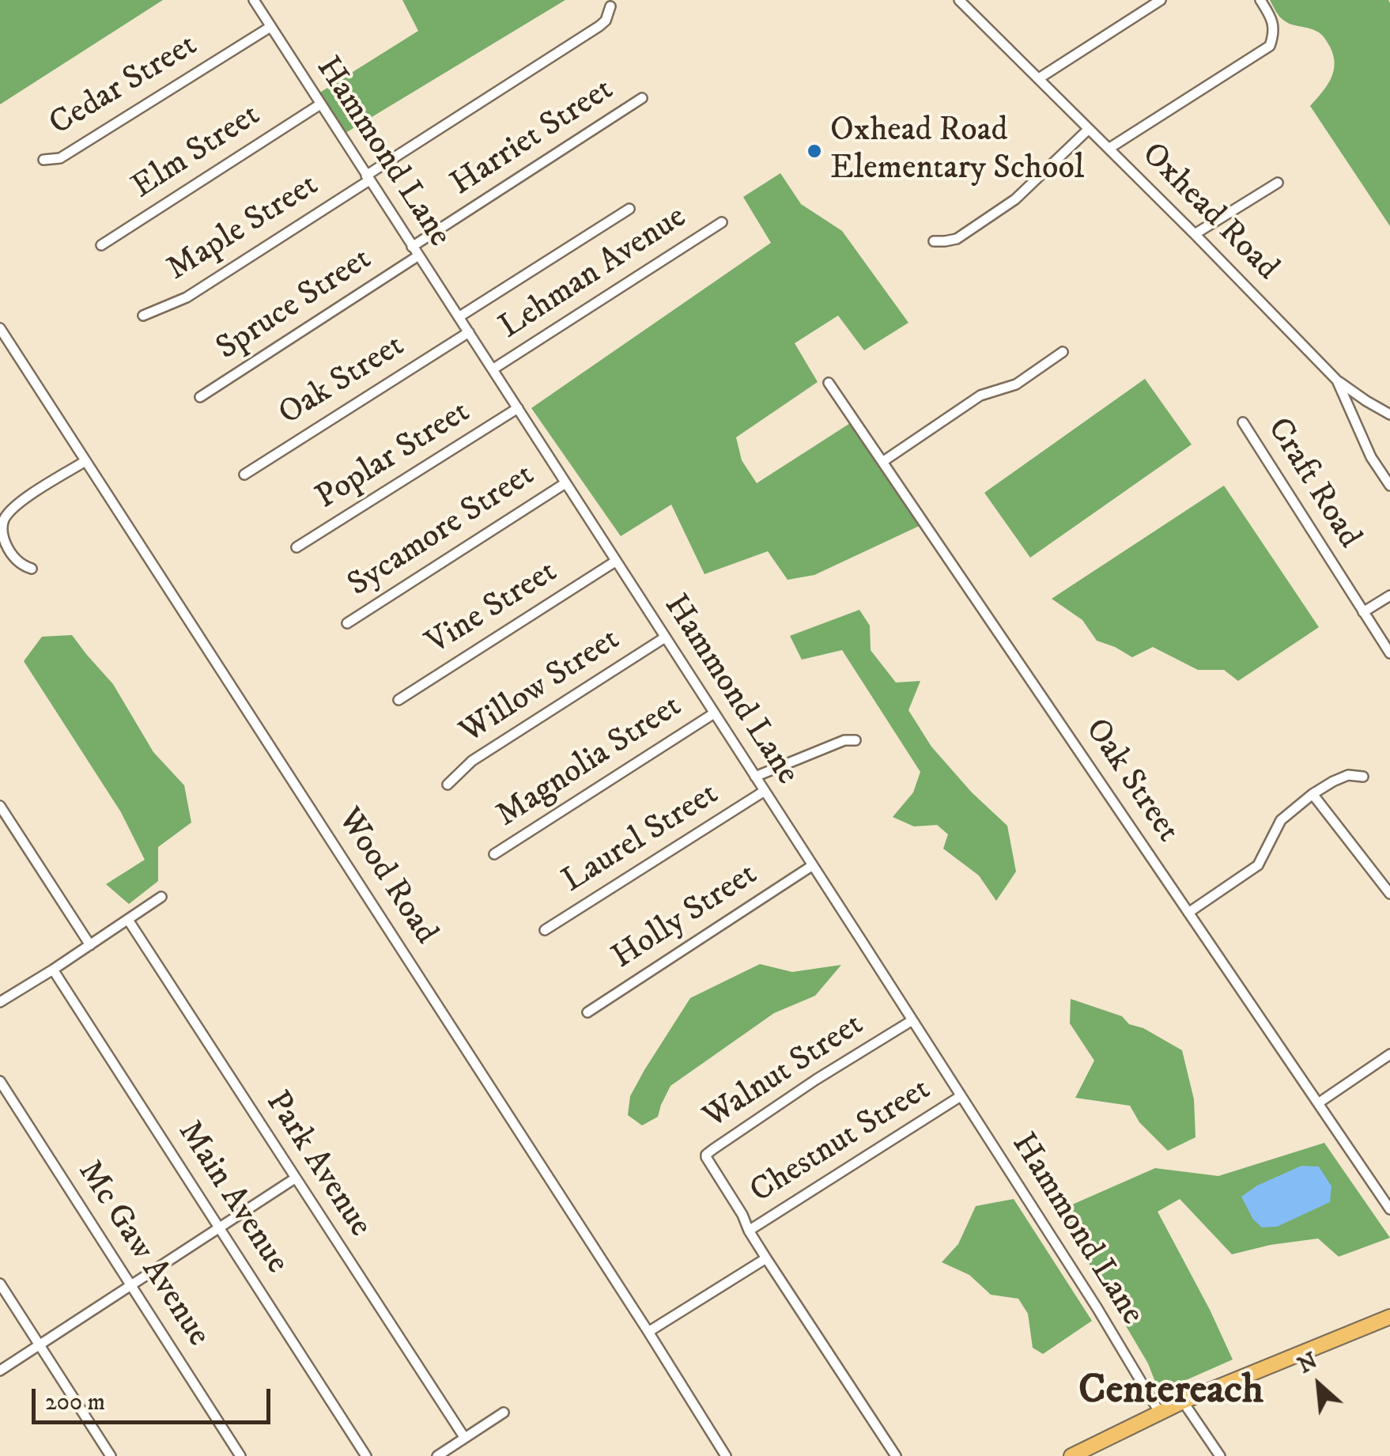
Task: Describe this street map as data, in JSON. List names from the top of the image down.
{
  "streets": {
    "street": [
      "Cedar Street",
      "Harriet Street",
      "Elm Street",
      "Hammond Lane",
      "Oxhead Road",
      "Maple Street",
      "Lehman Avenue",
      "Spruce Street",
      "Oak Street",
      "Poplar Street",
      "Craft Road",
      "Sycamore Street",
      "Vine Street",
      "Willow Street",
      "Magnolia Street",
      "Laurel Street",
      "Wood Road",
      "Holly Street",
      "Walnut Street",
      "Chestnut Street",
      "Park Avenue",
      "Main Avenue",
      "Mc Gaw Avenue"
    ]
  },
  "crossings": [
    ["Cedar Street", "Hammond Lane"],
    ["Harriet Street", "Hammond Lane"],
    ["Elm Street", "Hammond Lane"],
    ["Hammond Lane", "Maple Street"],
    ["Hammond Lane", "Lehman Avenue"],
    ["Hammond Lane", "Spruce Street"],
    ["Hammond Lane", "Oak Street"],
    ["Hammond Lane", "Poplar Street"],
    ["Hammond Lane", "Sycamore Street"],
    ["Hammond Lane", "Vine Street"],
    ["Hammond Lane", "Willow Street"],
    ["Hammond Lane", "Magnolia Street"],
    ["Hammond Lane", "Laurel Street"],
    ["Hammond Lane", "Holly Street"],
    ["Hammond Lane", "Walnut Street"],
    ["Hammond Lane", "Chestnut Street"],
    ["Walnut Street", "Chestnut Street"]
  ],
  "districts": ["Centereach"],
  "places": ["Oxhead Road Elementary School"],
  "scale_bar": "200 m",
  "north": "top left"
}
